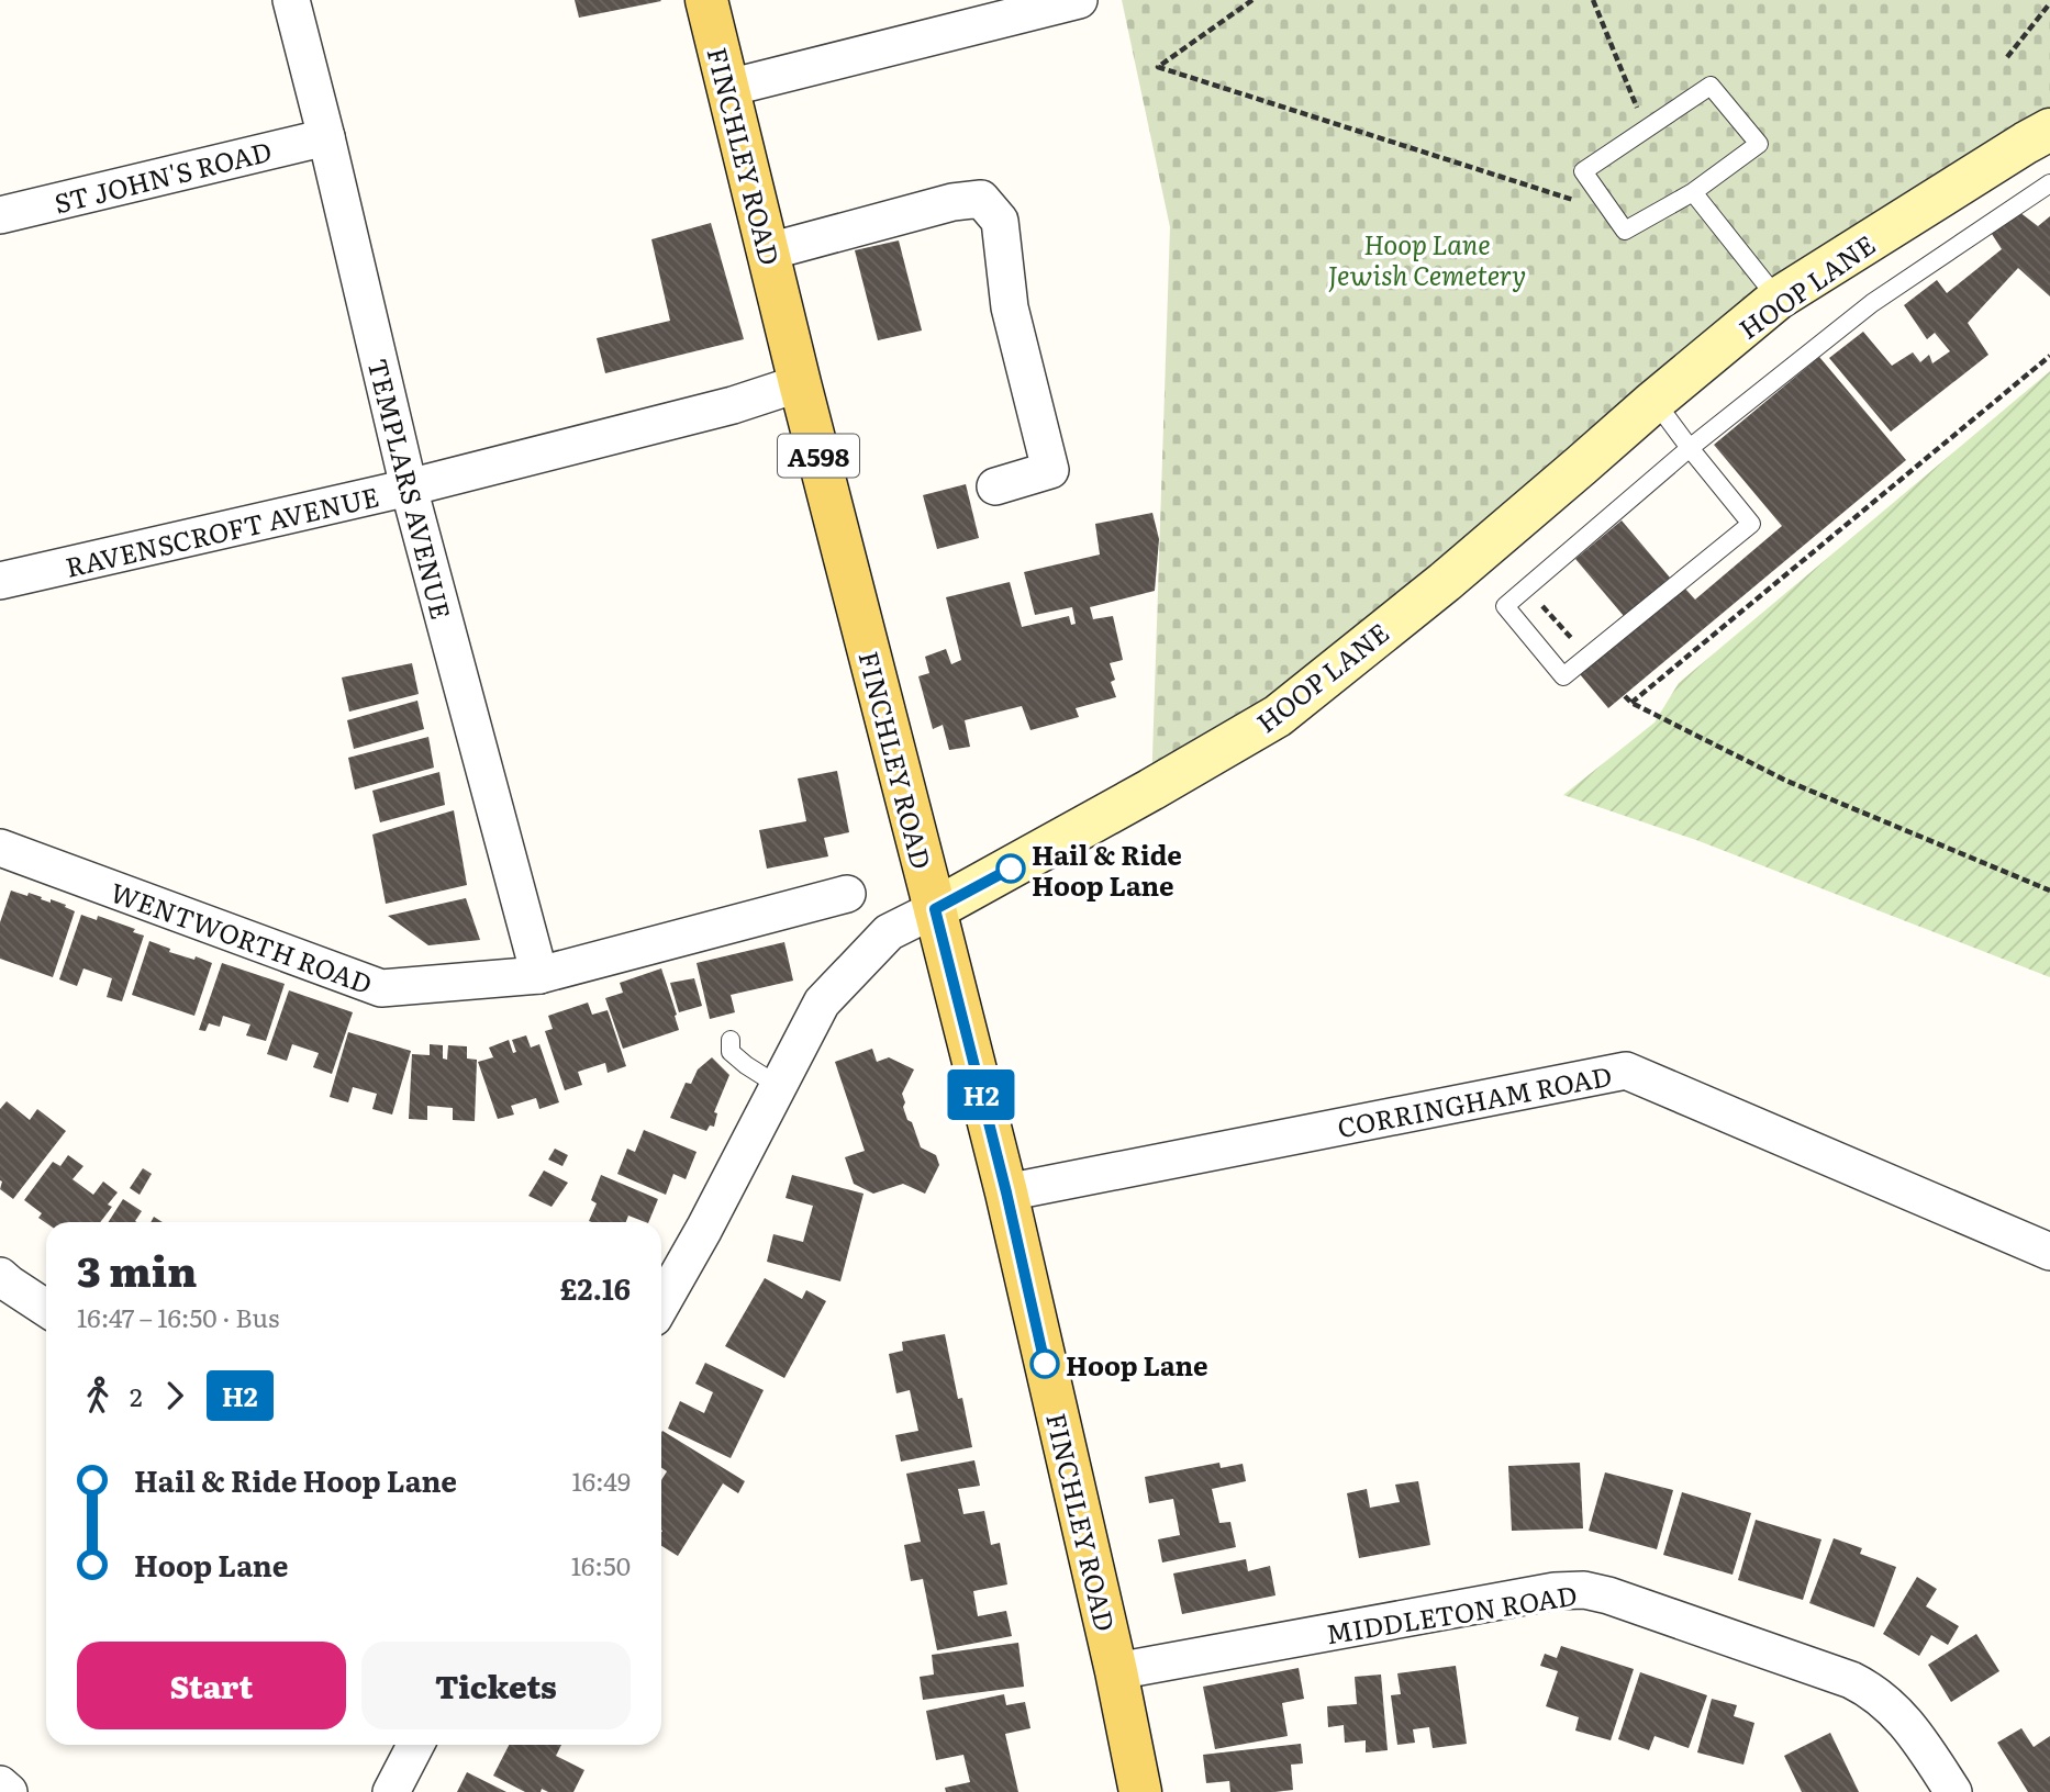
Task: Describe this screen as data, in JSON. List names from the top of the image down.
{
  "streets": {
    "main road": ["FINCHLEY ROAD", "A598"],
    "street": [
      "ST JOHN'S ROAD",
      "HOOP LANE",
      "TEMPLARS AVENUE",
      "RAVENSCROFT AVENUE",
      "WENTWORTH ROAD",
      "CORRINGHAM ROAD",
      "MIDDLETON ROAD"
    ]
  },
  "crossings": [
    ["FINCHLEY ROAD", "HOOP LANE"],
    ["FINCHLEY ROAD", "RAVENSCROFT AVENUE"],
    ["FINCHLEY ROAD", "CORRINGHAM ROAD"],
    ["FINCHLEY ROAD", "MIDDLETON ROAD"],
    ["ST JOHN'S ROAD", "TEMPLARS AVENUE"],
    ["TEMPLARS AVENUE", "RAVENSCROFT AVENUE"],
    ["TEMPLARS AVENUE", "WENTWORTH ROAD"]
  ],
  "parks": ["Hoop Lane Jewish Cemetery"],
  "places": ["Hail & Ride Hoop Lane", "Hoop Lane"],
  "lines": ["bus line H2"],
  "page": {
    "on_map": "H2",
    "heading": ["3 min", "16:47 – 16:50 · Bus", "£2.16"],
    "legs": ["2", "H2"],
    "list": [
      {
        "name": "Hail & Ride Hoop Lane",
        "value": "16:49"
      },
      {
        "name": "Hoop Lane",
        "value": "16:50"
      }
    ],
    "buttons": ["Start", "Tickets"]
  }
}
